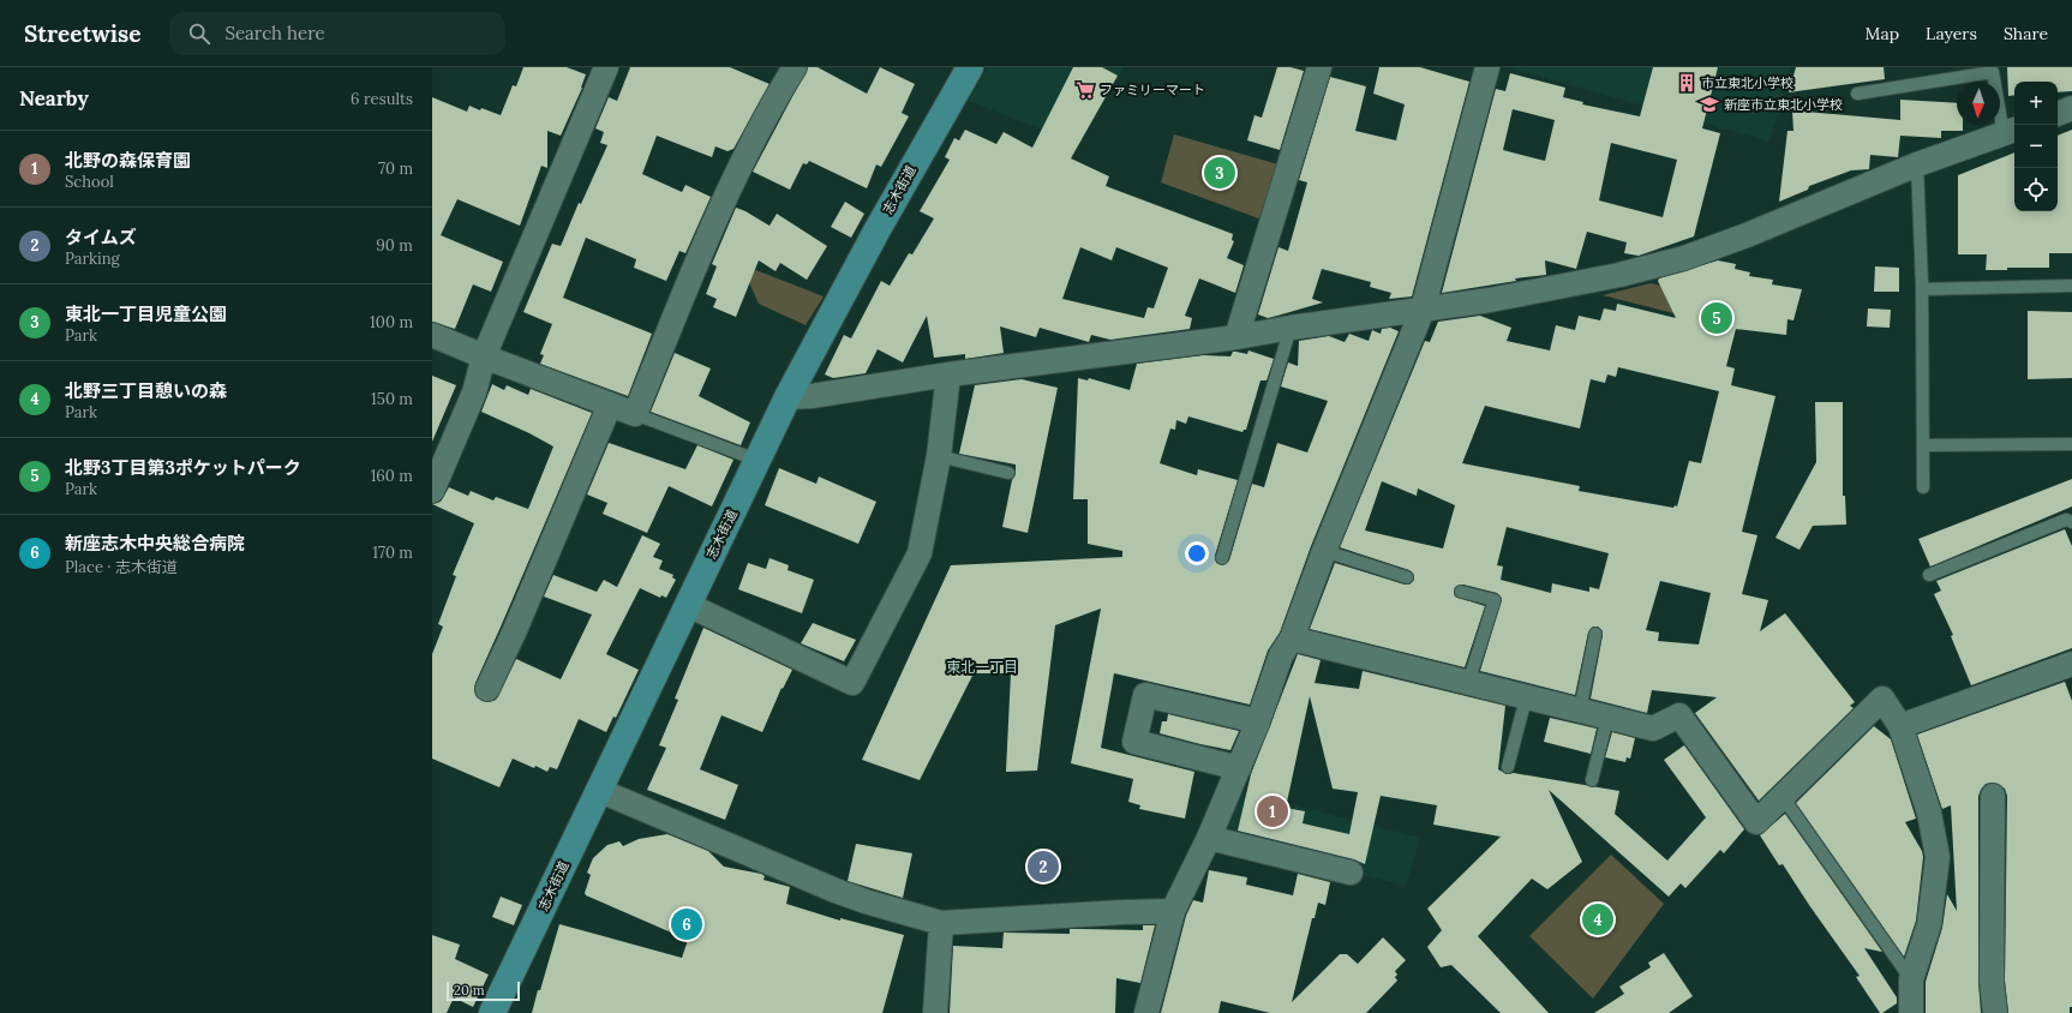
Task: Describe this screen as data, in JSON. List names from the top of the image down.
{
  "streets": {
    "main road": ["志木街道"]
  },
  "districts": ["東北一丁目"],
  "places": {
    "building": ["市立東北小学校"],
    "supermarket": ["ファミリーマート"],
    "school or university": ["新座市立東北小学校"]
  },
  "scale_bar": "20 m",
  "north": "bottom",
  "page": {
    "header": "Streetwise",
    "search": "Search here",
    "nav": ["Map", "Layers", "Share"],
    "heading": ["Nearby", "6 results"],
    "map_buttons": ["+", "−"],
    "list": [
      {
        "mark": "1",
        "name": "北野の森保育園",
        "note": "School",
        "value": "70 m"
      },
      {
        "mark": "2",
        "name": "タイムズ",
        "note": "Parking",
        "value": "90 m"
      },
      {
        "mark": "3",
        "name": "東北一丁目児童公園",
        "note": "Park",
        "value": "100 m"
      },
      {
        "mark": "4",
        "name": "北野三丁目憩いの森",
        "note": "Park",
        "value": "150 m"
      },
      {
        "mark": "5",
        "name": "北野3丁目第3ポケットパーク",
        "note": "Park",
        "value": "160 m"
      },
      {
        "mark": "6",
        "name": "新座志木中央総合病院",
        "note": "Place · 志木街道",
        "value": "170 m"
      }
    ],
    "pins": [
      "3",
      "5",
      "1",
      "2",
      "4",
      "6"
    ],
    "scale": "20 m"
  }
}
